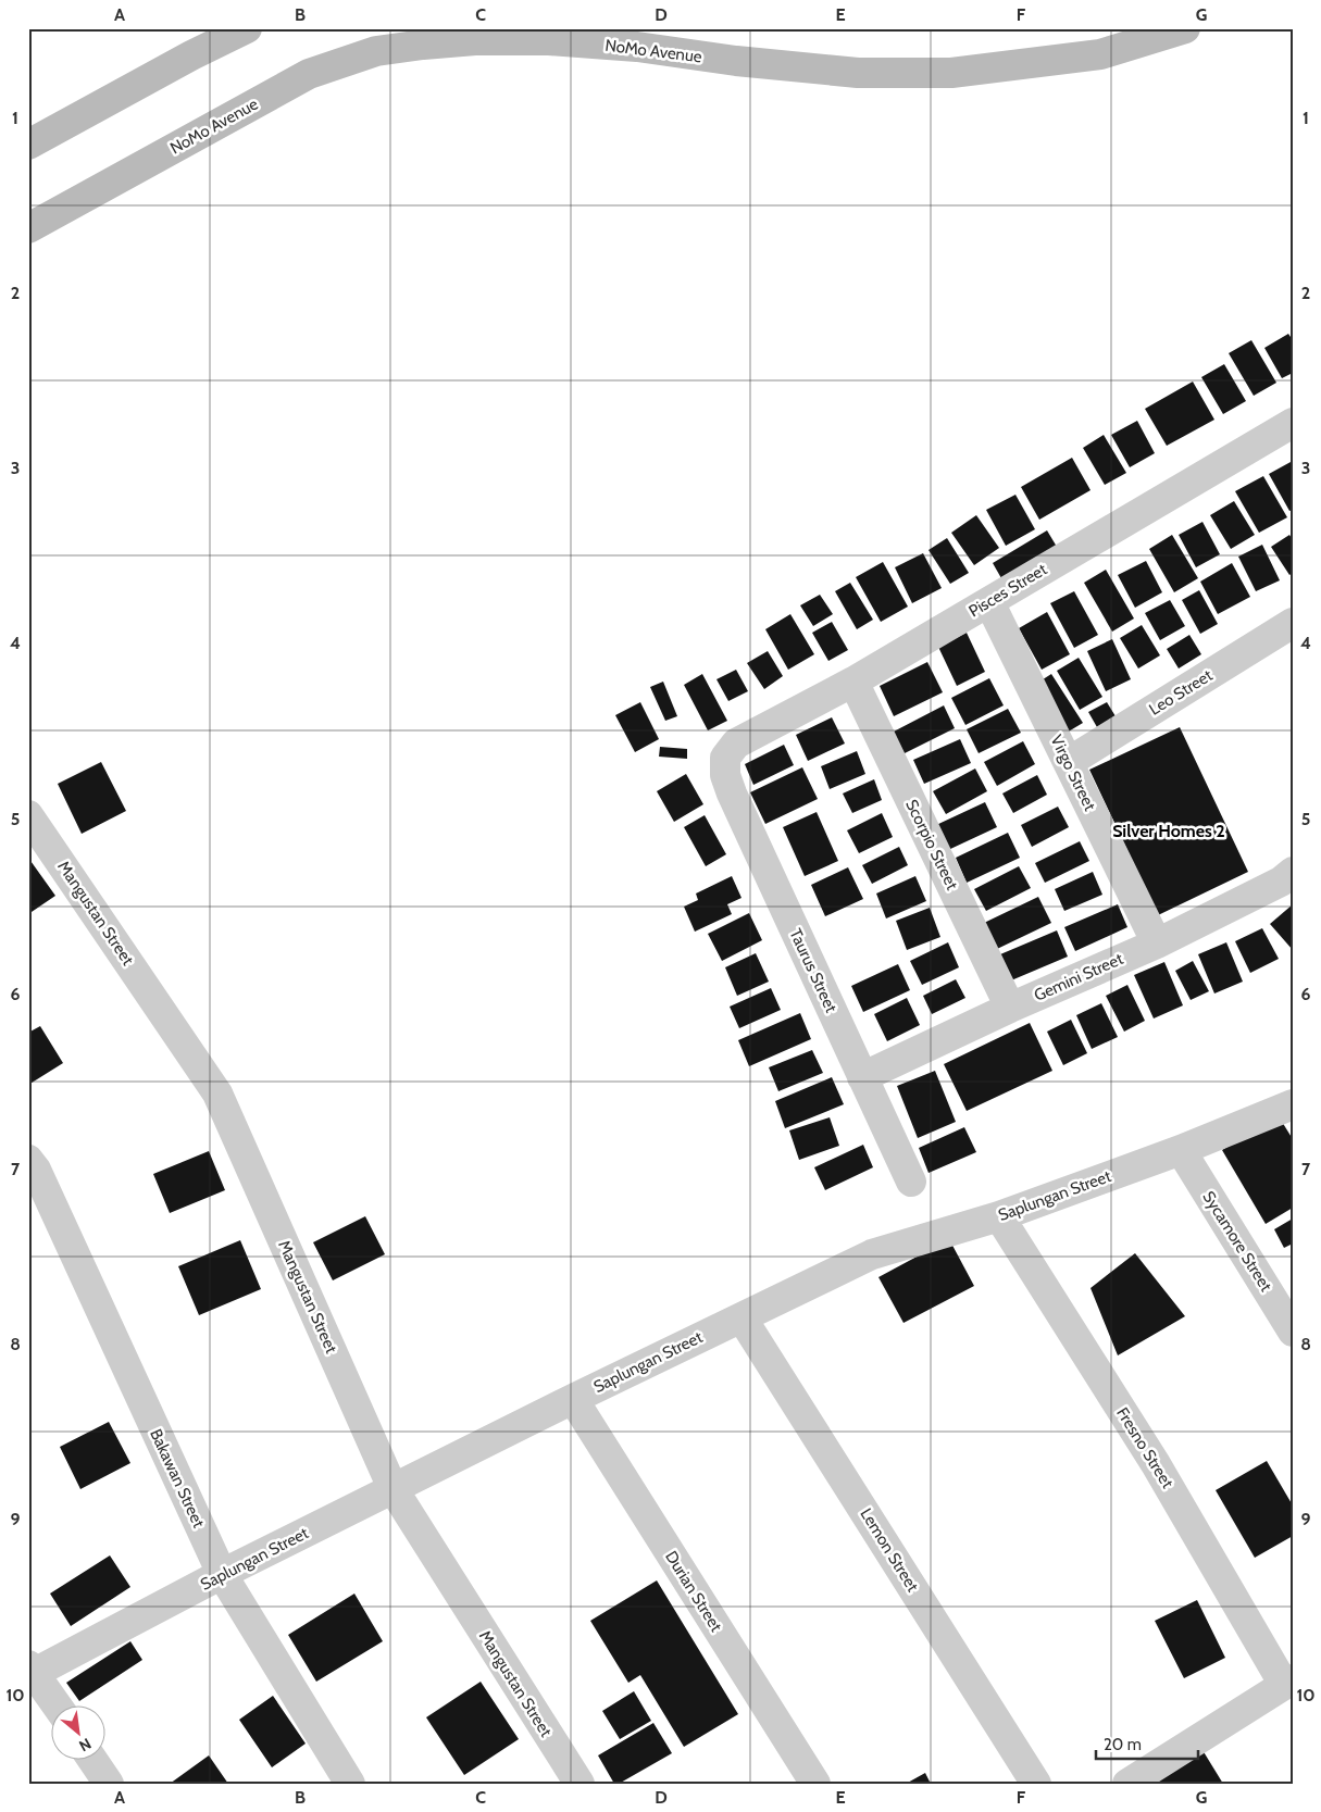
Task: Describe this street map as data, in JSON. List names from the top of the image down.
{
  "streets": {
    "main road": ["NoMo Avenue"],
    "street": [
      "Pisces Street",
      "Leo Street",
      "Virgo Street",
      "Scorpio Street",
      "Mangustan Street",
      "Taurus Street",
      "Gemini Street",
      "Saplungan Street",
      "Sycamore Street",
      "Fresno Street",
      "Bakawan Street",
      "Lemon Street",
      "Durian Street"
    ]
  },
  "crossings": [
    ["Pisces Street", "Virgo Street"],
    ["Pisces Street", "Scorpio Street"],
    ["Pisces Street", "Taurus Street"],
    ["Leo Street", "Virgo Street"],
    ["Virgo Street", "Gemini Street"],
    ["Scorpio Street", "Gemini Street"],
    ["Mangustan Street", "Saplungan Street"],
    ["Taurus Street", "Gemini Street"],
    ["Saplungan Street", "Sycamore Street"],
    ["Saplungan Street", "Fresno Street"],
    ["Saplungan Street", "Bakawan Street"],
    ["Saplungan Street", "Lemon Street"],
    ["Saplungan Street", "Durian Street"]
  ],
  "districts": ["Silver Homes 2"],
  "scale_bar": "20 m",
  "north": "bottom right",
  "grid": {
    "columns": [
      "A",
      "B",
      "C",
      "D",
      "E",
      "F",
      "G"
    ],
    "rows": [
      "1",
      "2",
      "3",
      "4",
      "5",
      "6",
      "7",
      "8",
      "9",
      "10"
    ]
  }
}
